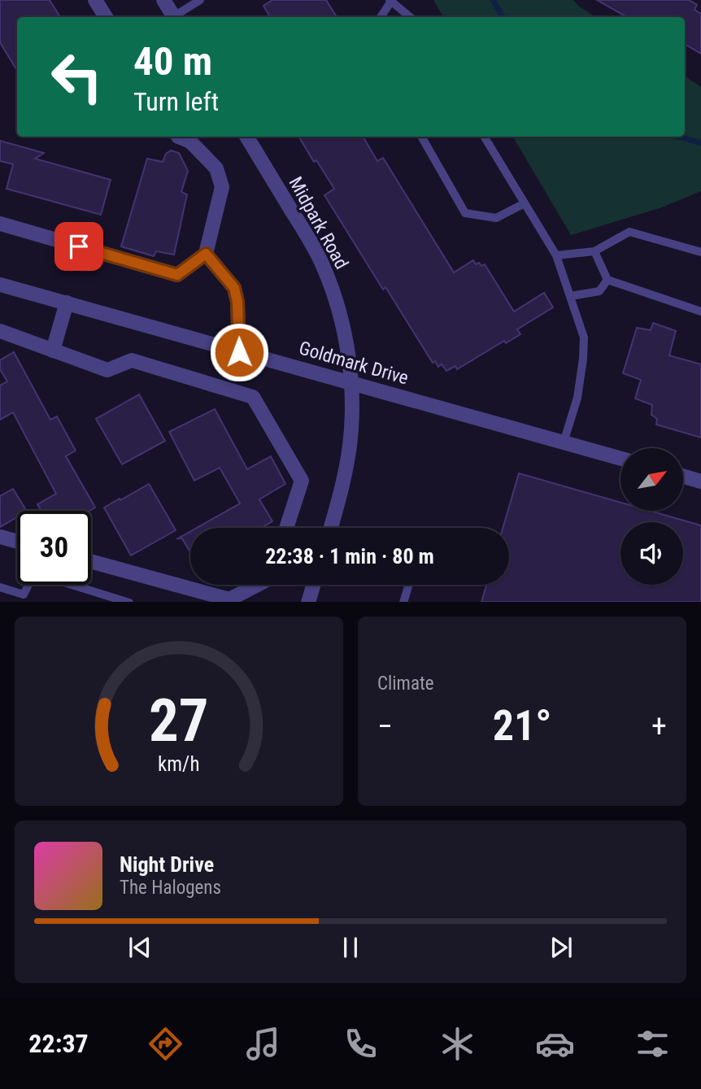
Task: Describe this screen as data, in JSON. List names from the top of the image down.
{
  "streets": {
    "street": ["Midpark Road", "Goldmark Drive"]
  },
  "crossings": [
    ["Midpark Road", "Goldmark Drive"]
  ],
  "north": "top right",
  "page": {
    "turn": ["40 m", "Turn left"],
    "limit": "30",
    "trip": "22:38 · 1 min · 80 m",
    "tile": "Climate",
    "heat": ["−", "21°", "+"],
    "song": ["Night Drive", "The Halogens"],
    "tabs": "22:37",
    "gauge": ["27", "km/h"]
  }
}
